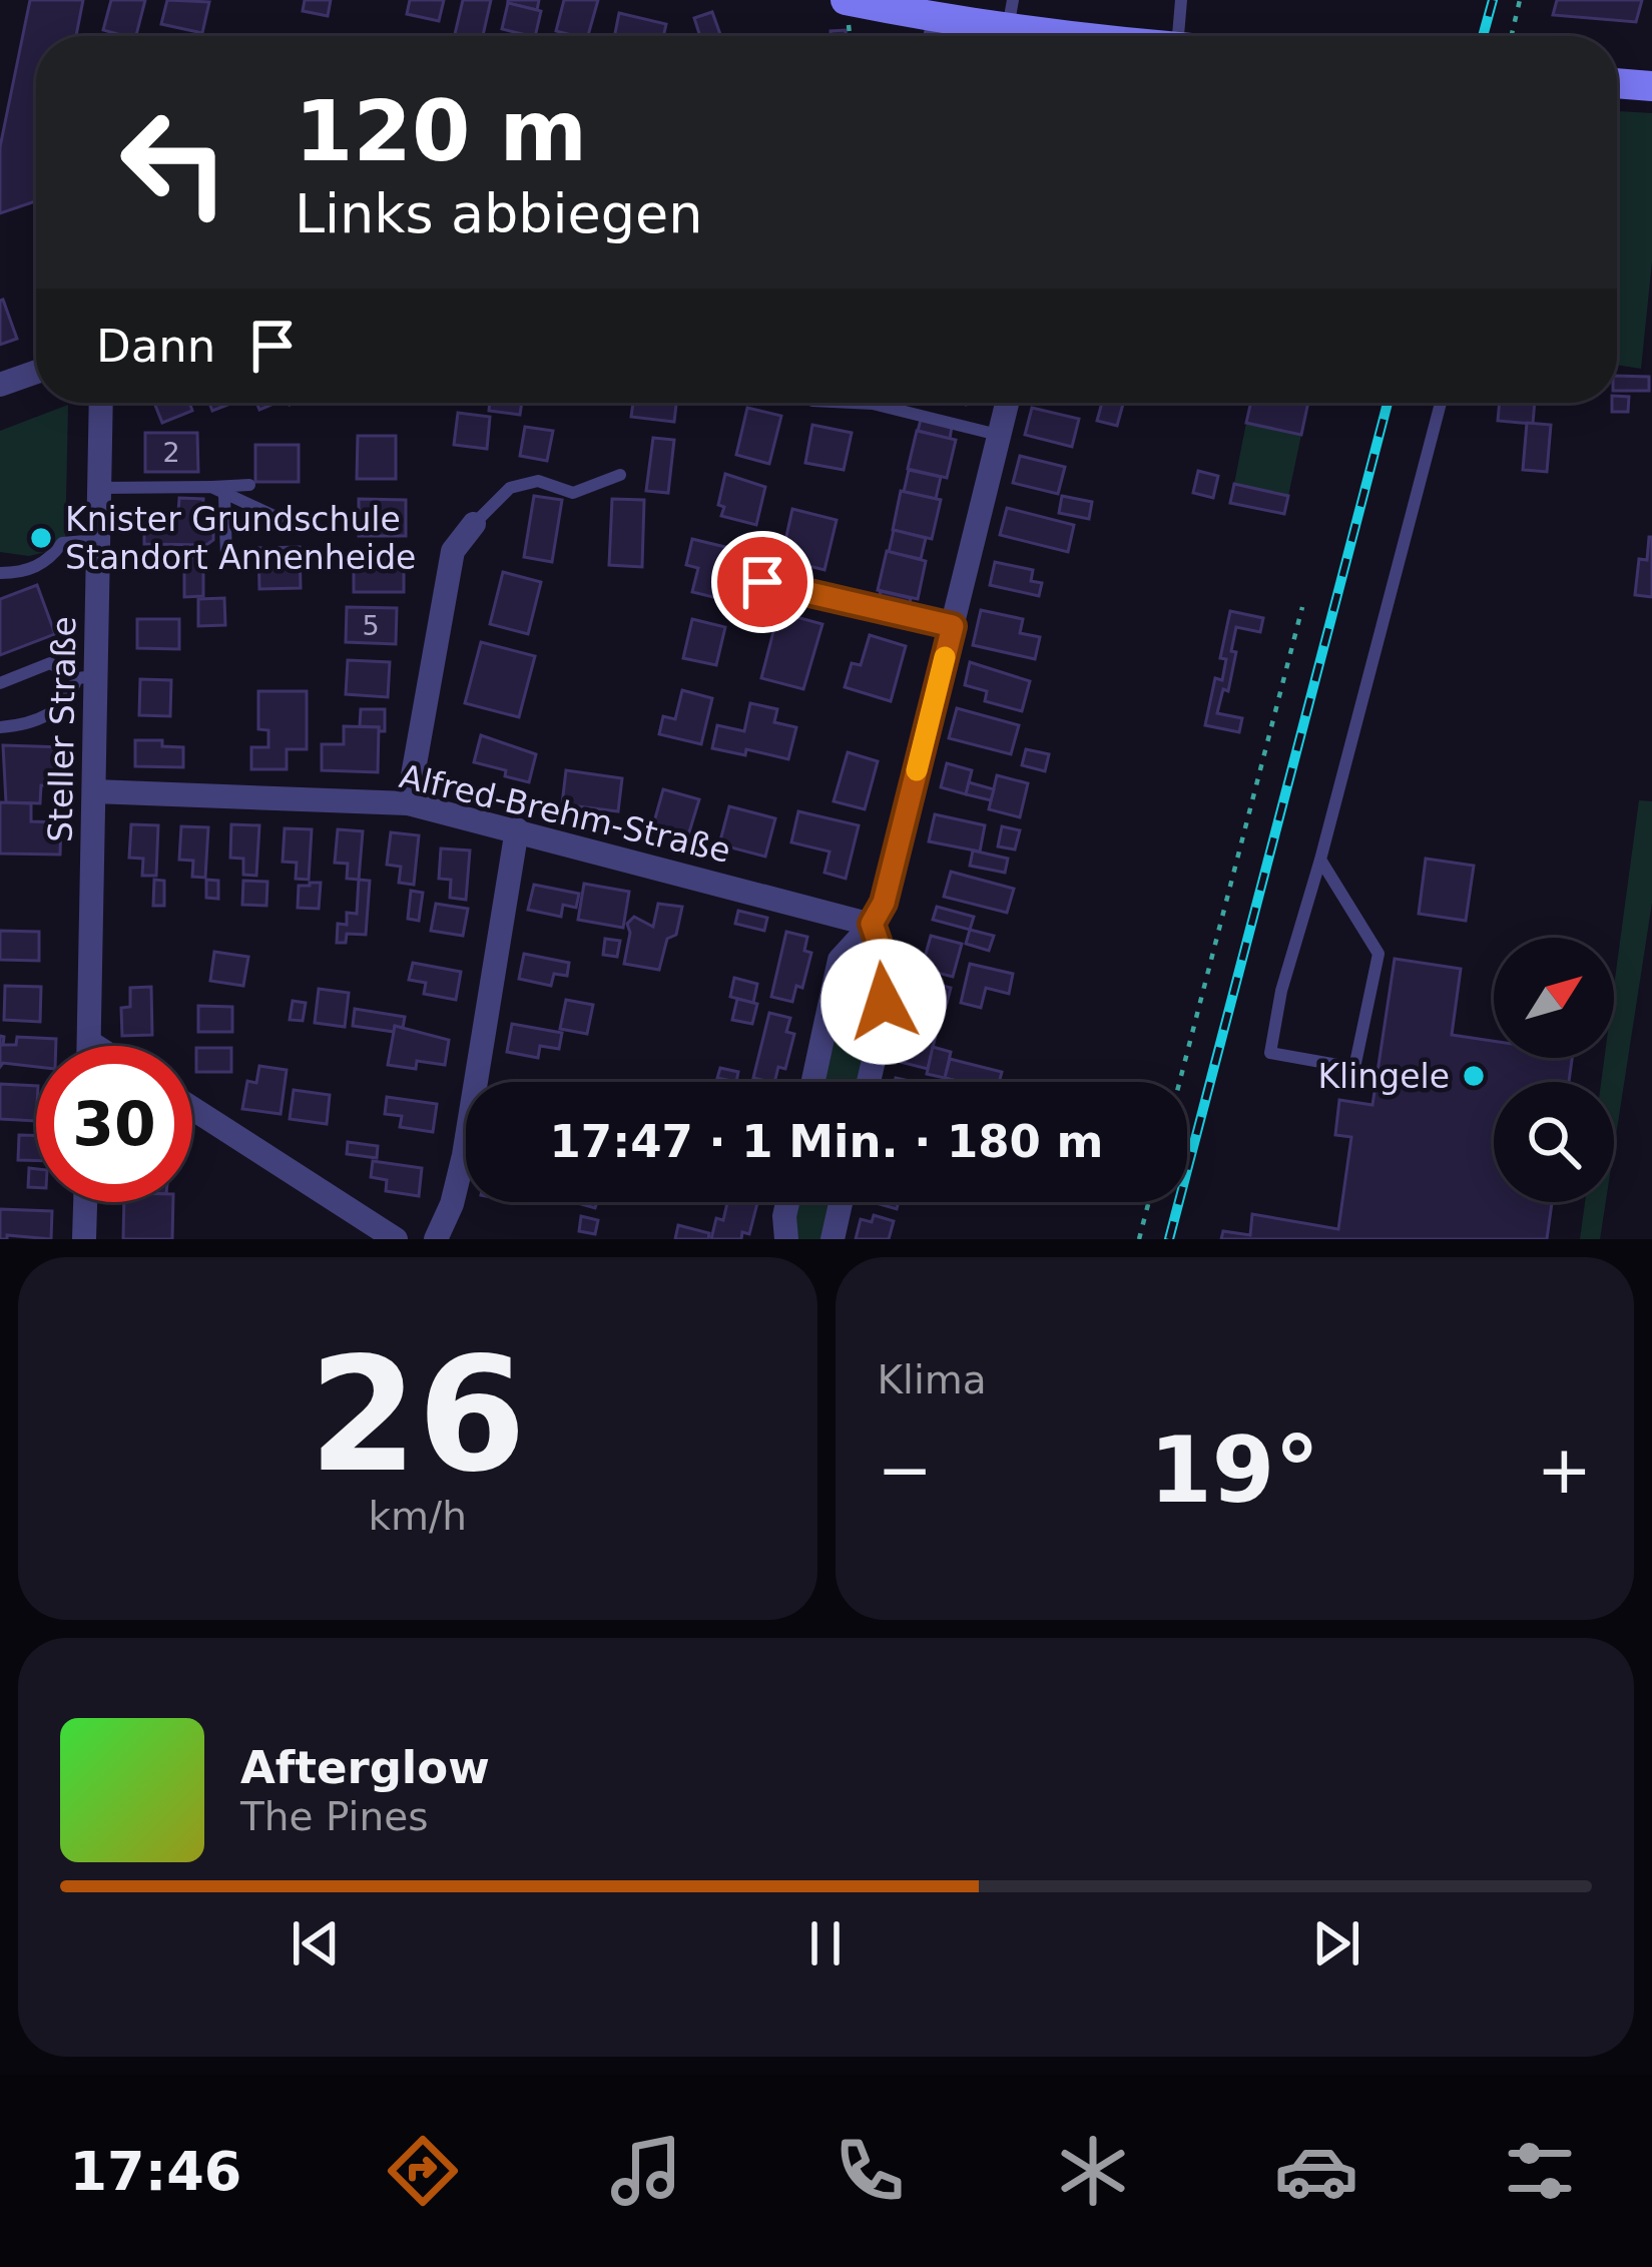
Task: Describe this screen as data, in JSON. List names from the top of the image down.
{
  "streets": {
    "street": ["Steller Straße", "Alfred-Brehm-Straße"]
  },
  "crossings": [
    ["Steller Straße", "Alfred-Brehm-Straße"]
  ],
  "places": ["Knister Grundschule Standort Annenheide", "Klingele"],
  "house_numbers": ["2", "5"],
  "north": "top right",
  "page": {
    "turn": ["120 m", "Links abbiegen"],
    "then": "Dann",
    "limit": "30",
    "trip": "17:47 · 1 Min. · 180 m",
    "tile": [
      ["26", "km/h"],
      "Klima"
    ],
    "heat": ["−", "19°", "+"],
    "song": ["Afterglow", "The Pines"],
    "tabs": "17:46"
  }
}
